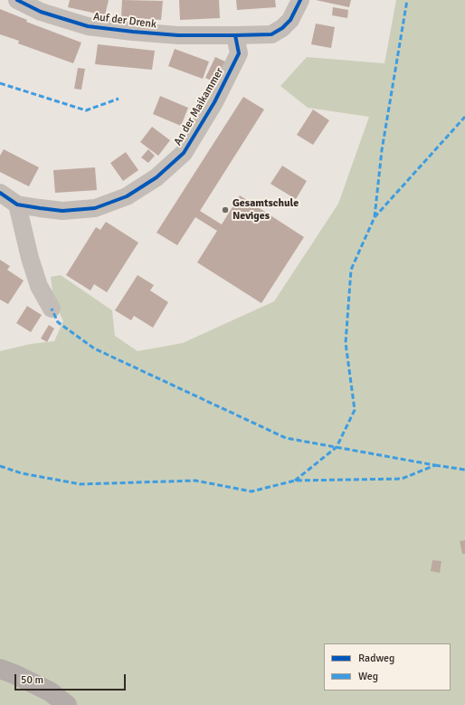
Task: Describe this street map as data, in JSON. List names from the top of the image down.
{
  "streets": {
    "street": ["Auf der Drenk", "An der Maikammer"]
  },
  "crossings": [
    ["Auf der Drenk", "An der Maikammer"]
  ],
  "places": ["Gesamtschule Neviges"],
  "legend": ["Radweg", "Weg"],
  "scale_bar": "50 m"
}
